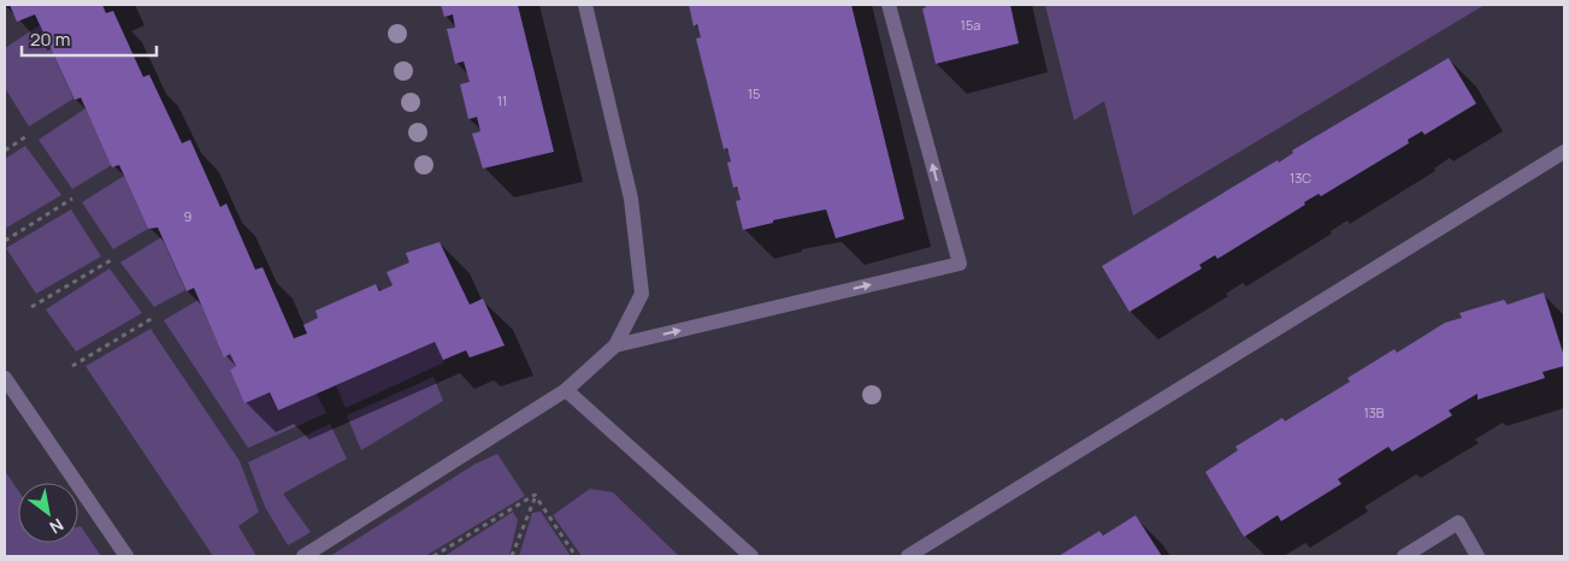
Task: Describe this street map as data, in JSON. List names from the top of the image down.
{
  "house_numbers": [
    "15a",
    "15",
    "11",
    "13C",
    "9",
    "13B"
  ],
  "scale_bar": "20 m",
  "north": "bottom right"
}
